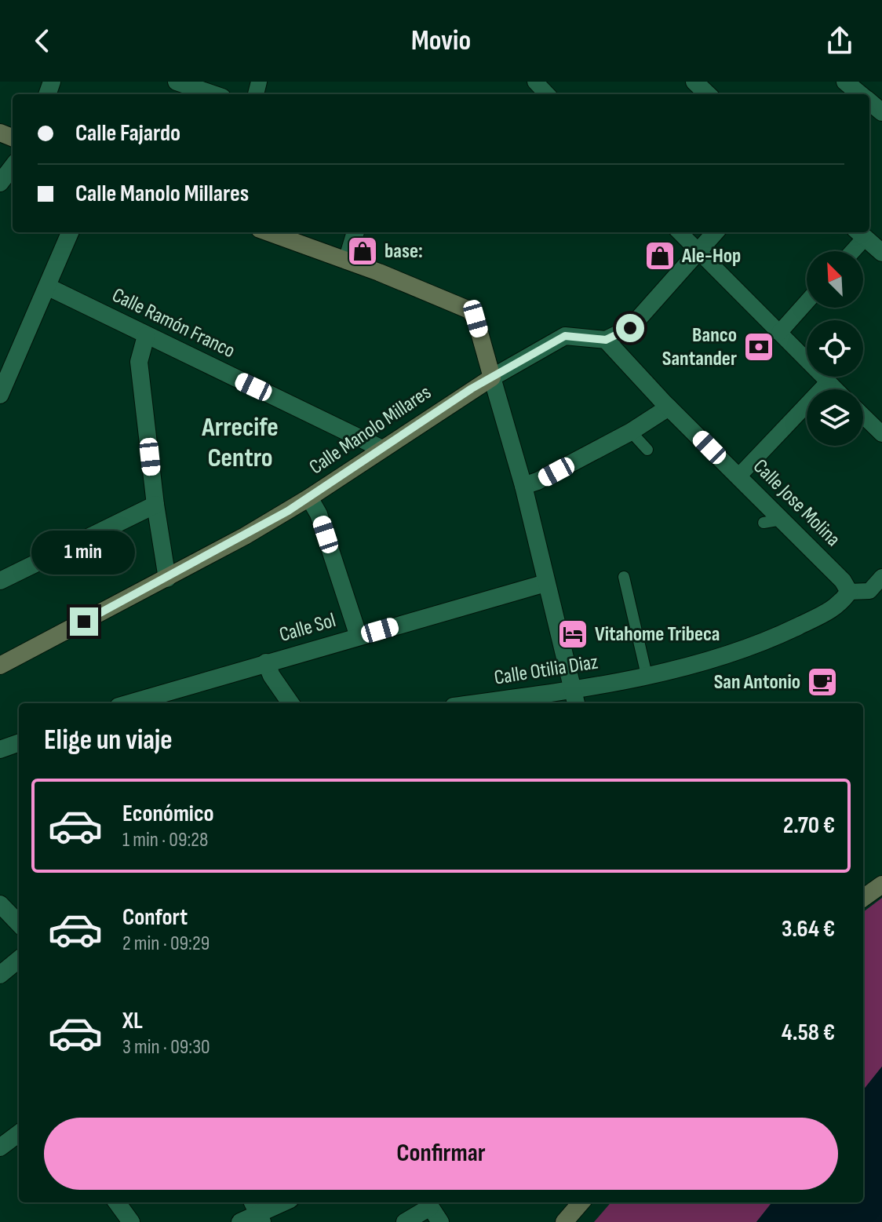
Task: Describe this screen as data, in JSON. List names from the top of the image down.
{
  "streets": {
    "main road": ["Calle Manolo Millares"],
    "street": [
      "Calle Ramón Franco",
      "Calle Jose Molina",
      "Calle Sol",
      "Calle Otilia Diaz"
    ]
  },
  "crossings": [
    ["Calle Ramón Franco", "Calle Manolo Millares"],
    ["Calle Manolo Millares", "Calle Jose Molina"],
    ["Calle Jose Molina", "Calle Otilia Diaz"]
  ],
  "districts": ["Arrecife Centro"],
  "places": {
    "shop": ["base:", "Ale-Hop"],
    "bank": ["Banco Santander"],
    "hotel": ["Vitahome Tribeca"],
    "cafe": ["San Antonio"]
  },
  "north": "top left",
  "page": {
    "header": "Movio",
    "banner": ["Calle Fajardo", "Calle Manolo Millares"],
    "bubble": "1 min",
    "heading": "Elige un viaje",
    "list": [
      {
        "name": "Económico",
        "note": "1 min · 09:28",
        "value": "2.70 €"
      },
      {
        "name": "Confort",
        "note": "2 min · 09:29",
        "value": "3.64 €"
      },
      {
        "name": "XL",
        "note": "3 min · 09:30",
        "value": "4.58 €"
      }
    ],
    "buttons": "Confirmar"
  }
}
